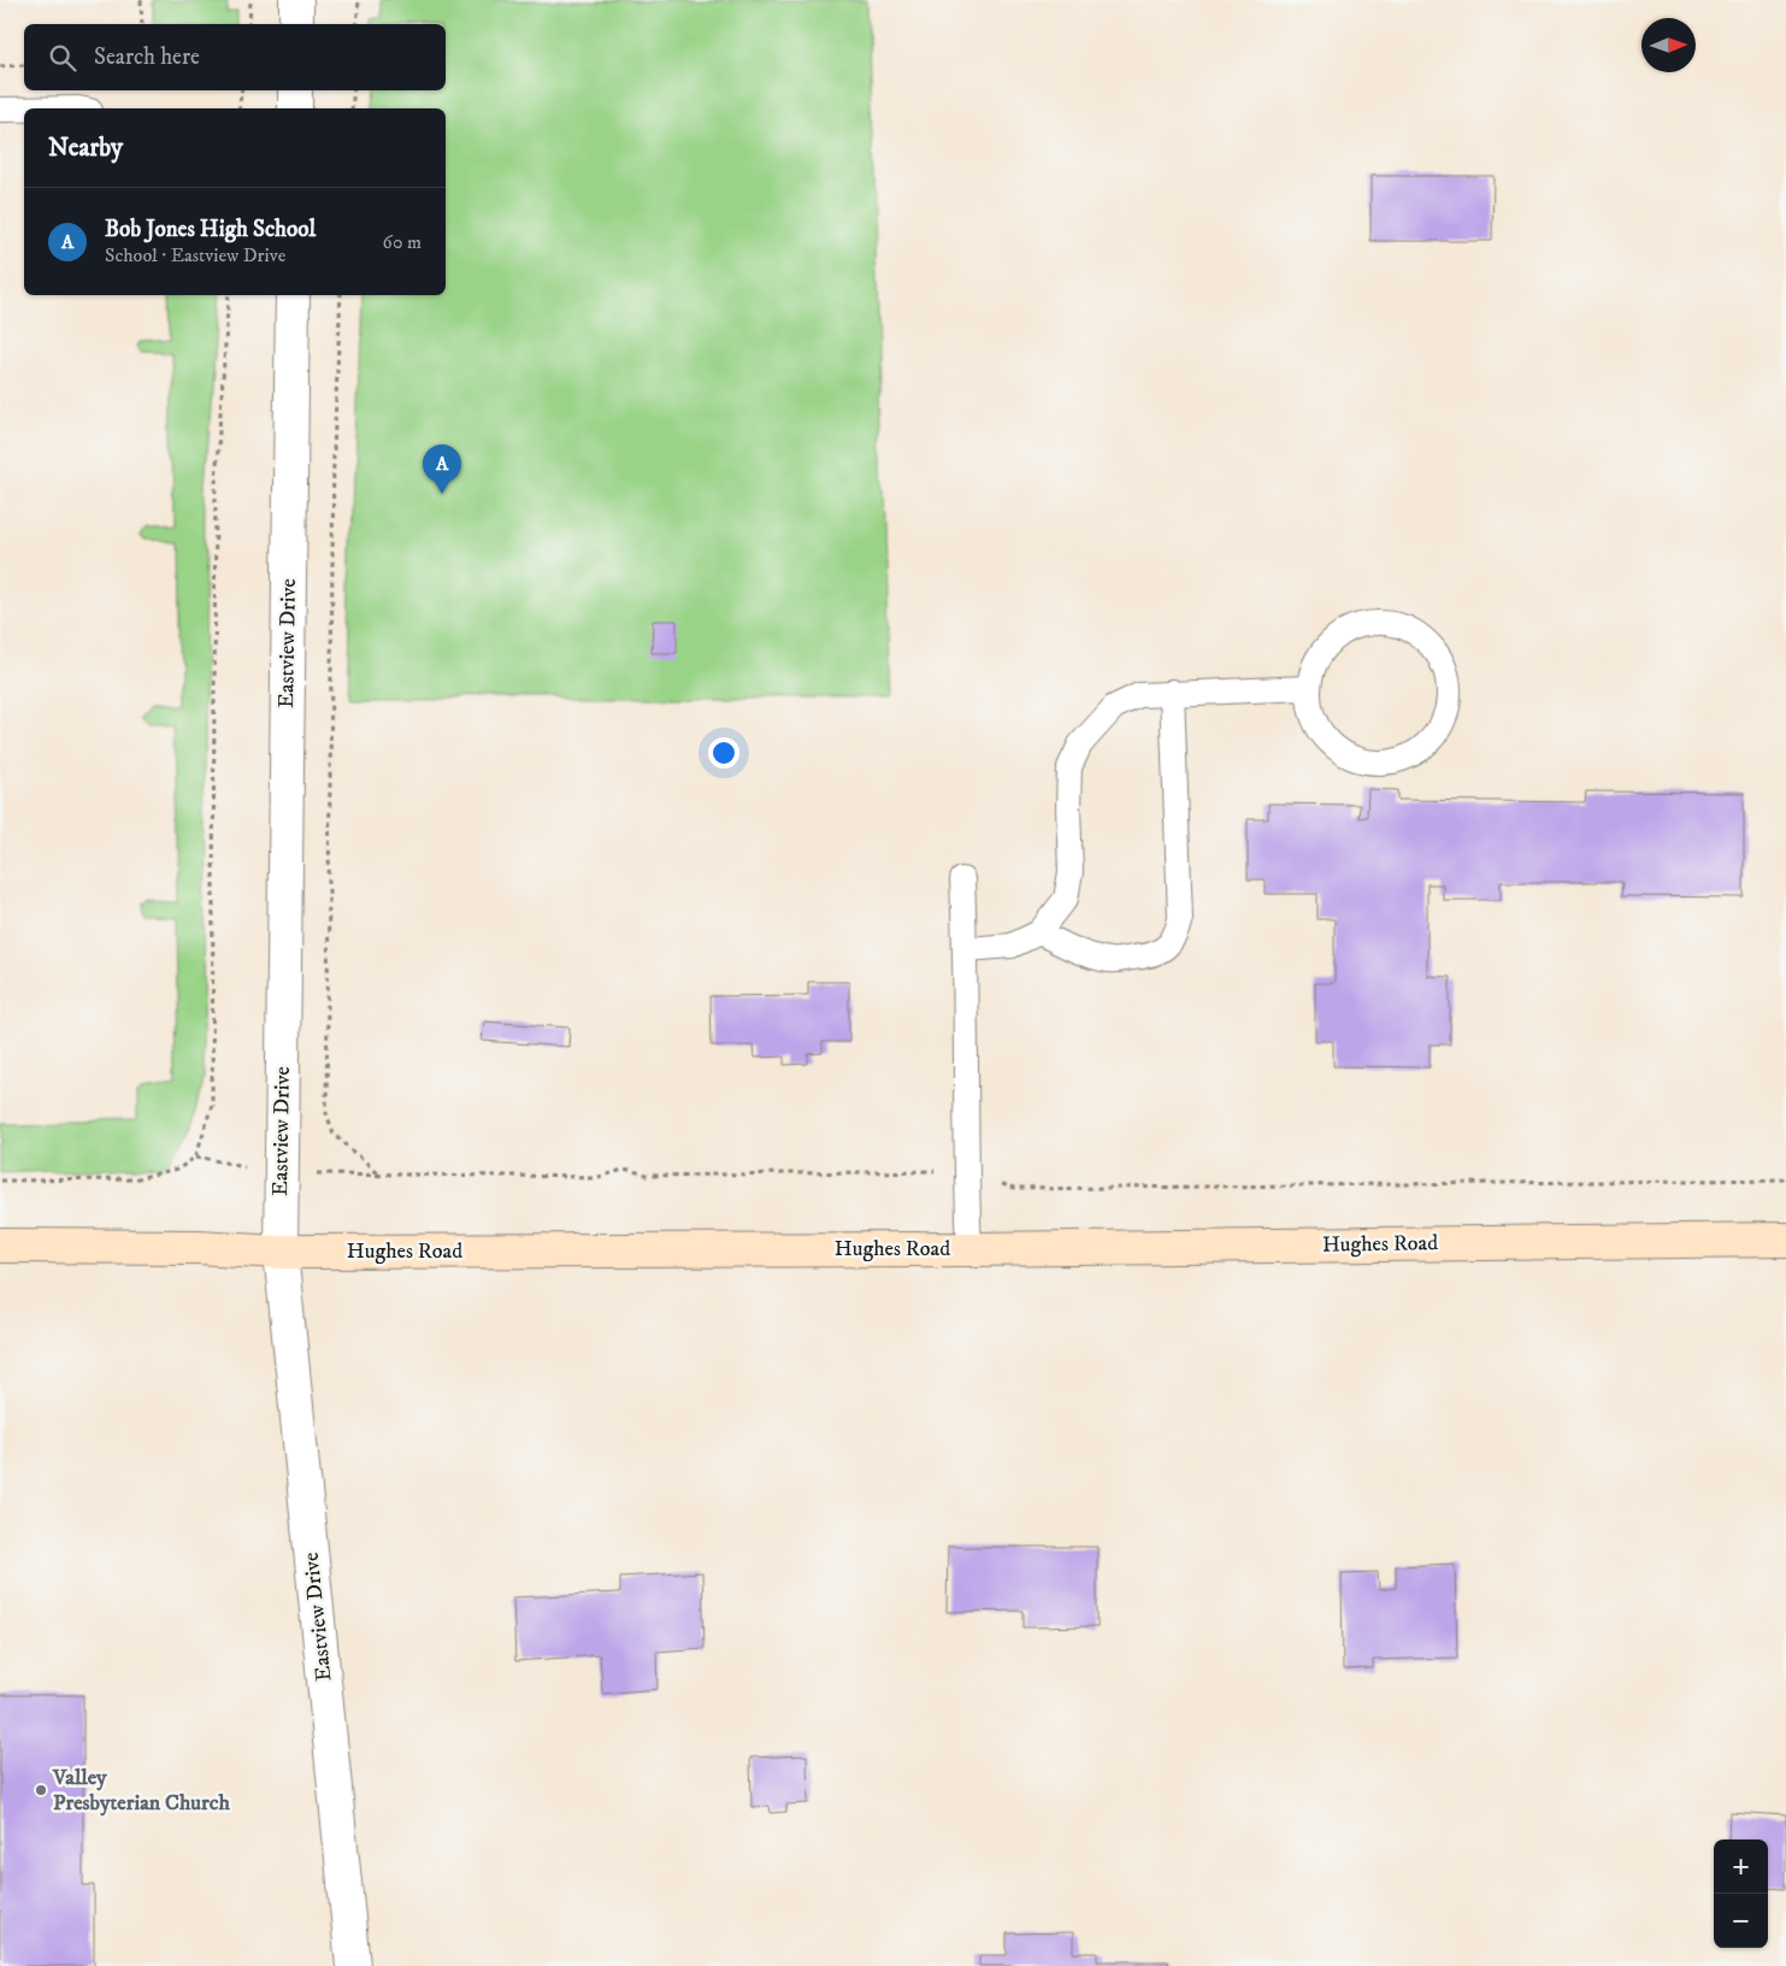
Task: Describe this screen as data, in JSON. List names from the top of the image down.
{
  "streets": {
    "main road": ["Hughes Road"],
    "street": ["Eastview Drive"]
  },
  "crossings": [
    ["Eastview Drive", "Hughes Road"]
  ],
  "places": ["Valley Presbyterian Church"],
  "north": "right",
  "page": {
    "search": "Search here",
    "heading": "Nearby",
    "list": [
      {
        "mark": "A",
        "name": "Bob Jones High School",
        "note": "School · Eastview Drive",
        "value": "60 m"
      }
    ],
    "pins": "A",
    "map_buttons": ["+", "−"]
  }
}
